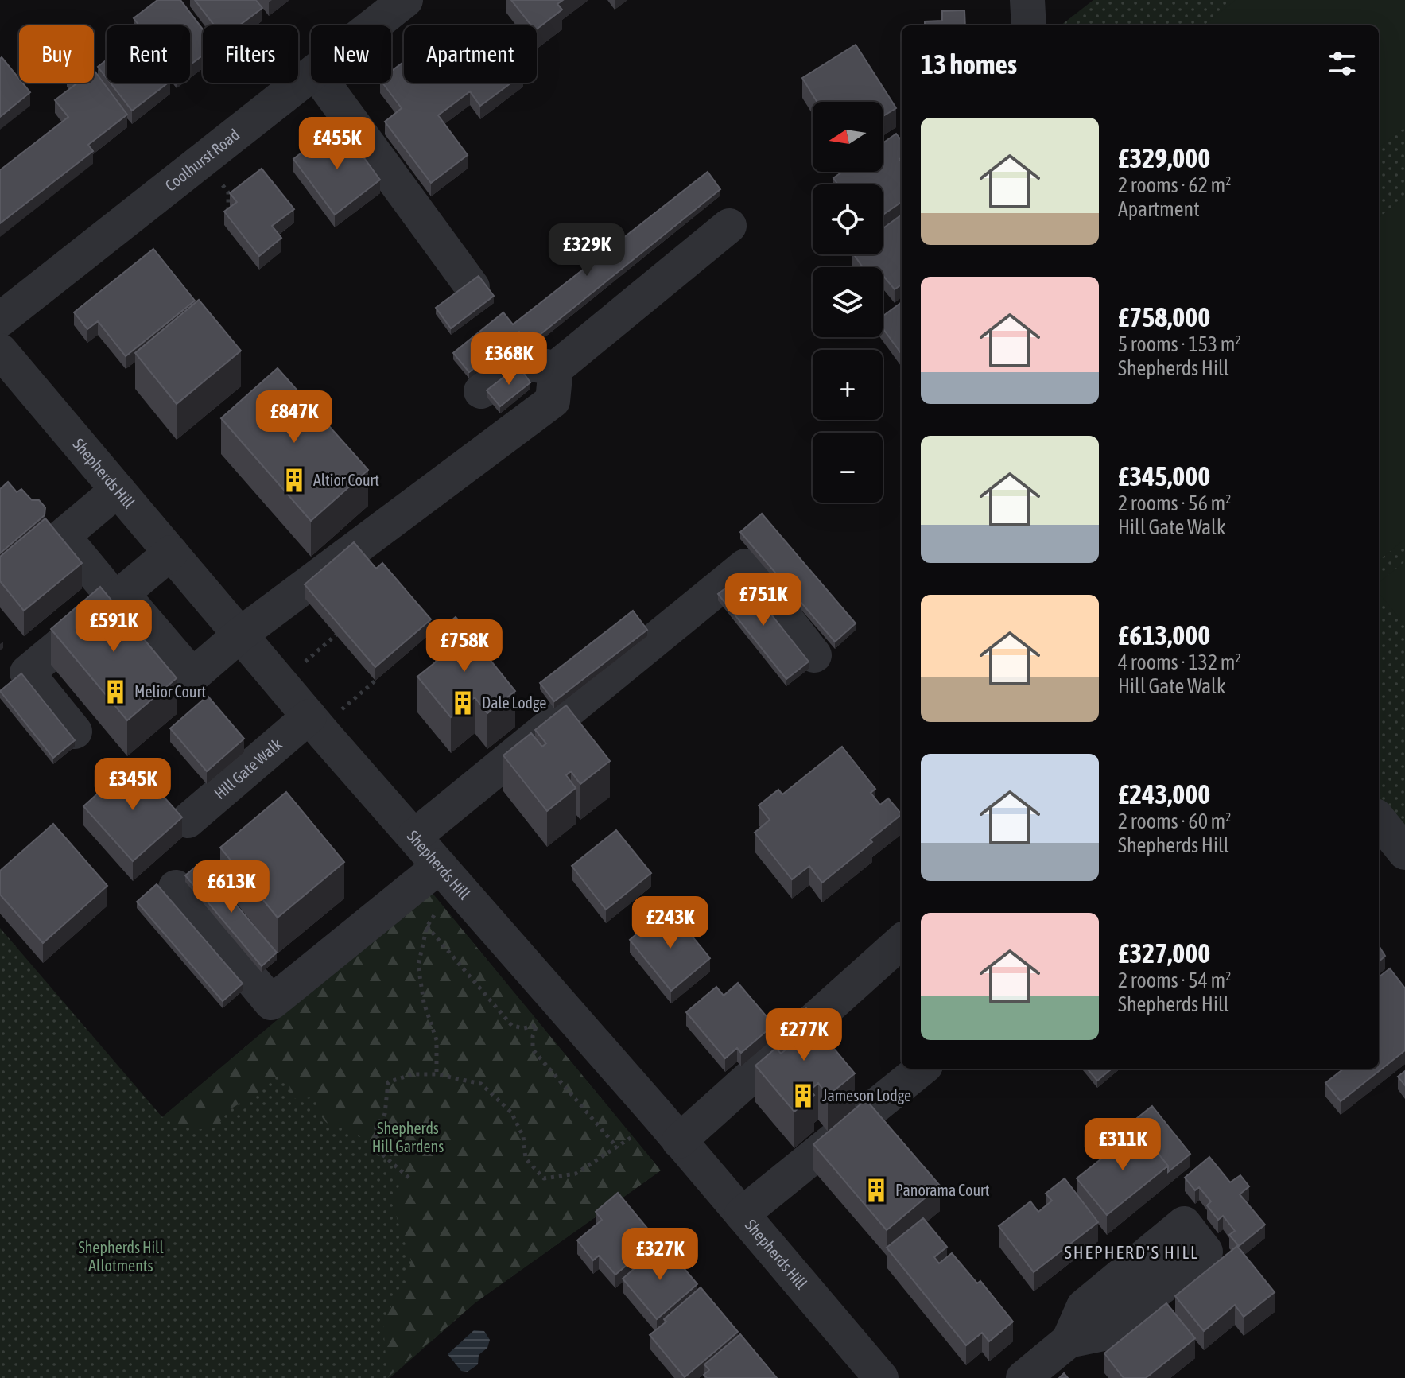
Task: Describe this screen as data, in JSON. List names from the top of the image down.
{
  "streets": {
    "street": ["Coolhurst Road", "Shepherds Hill", "Hill Gate Walk"]
  },
  "crossings": [
    ["Shepherds Hill", "Hill Gate Walk"]
  ],
  "districts": ["SHEPHERD'S HILL"],
  "parks": ["Shepherds Hill Gardens", "Shepherds Hill Allotments"],
  "places": {
    "building": [
      "Altior Court",
      "Melior Court",
      "Dale Lodge",
      "Jameson Lodge",
      "Panorama Court"
    ]
  },
  "north": "left",
  "page": {
    "chip": [
      "Buy",
      "Rent",
      "Filters",
      "New",
      "Apartment"
    ],
    "heading": "13 homes",
    "map_buttons": ["+", "−"],
    "list": [
      {
        "name": "£329,000",
        "note": "2 rooms · 62 m² · Apartment"
      },
      {
        "name": "£758,000",
        "note": "5 rooms · 153 m² · Shepherds Hill"
      },
      {
        "name": "£345,000",
        "note": "2 rooms · 56 m² · Hill Gate Walk"
      },
      {
        "name": "£613,000",
        "note": "4 rooms · 132 m² · Hill Gate Walk"
      },
      {
        "name": "£243,000",
        "note": "2 rooms · 60 m² · Shepherds Hill"
      },
      {
        "name": "£327,000",
        "note": "2 rooms · 54 m² · Shepherds Hill"
      }
    ],
    "price": [
      "£455K",
      "£329K",
      "£368K",
      "£847K",
      "£751K",
      "£591K",
      "£758K",
      "£345K",
      "£613K",
      "£243K",
      "£277K",
      "£311K",
      "£327K"
    ]
  }
}
